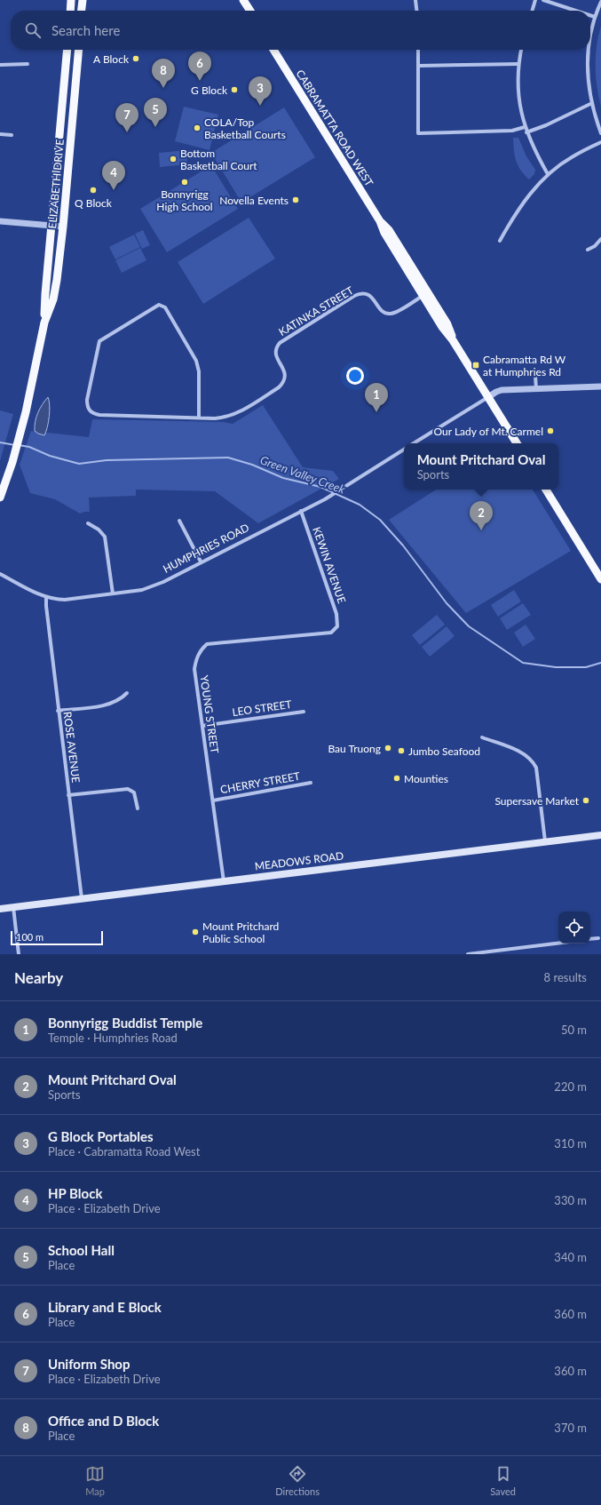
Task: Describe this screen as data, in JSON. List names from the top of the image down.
{
  "streets": {
    "main road": ["CABRAMATTA ROAD WEST", "ELIZABETH DRIVE", "MEADOWS ROAD"],
    "street": [
      "KATINKA STREET",
      "HUMPHRIES ROAD",
      "KEWIN AVENUE",
      "LEO STREET",
      "YOUNG STREET",
      "ROSE AVENUE",
      "CHERRY STREET"
    ]
  },
  "crossings": [
    ["CABRAMATTA ROAD WEST", "KATINKA STREET"],
    ["HUMPHRIES ROAD", "KEWIN AVENUE"],
    ["HUMPHRIES ROAD", "ROSE AVENUE"],
    ["KEWIN AVENUE", "YOUNG STREET"],
    ["LEO STREET", "YOUNG STREET"],
    ["YOUNG STREET", "CHERRY STREET"],
    ["YOUNG STREET", "MEADOWS ROAD"],
    ["ROSE AVENUE", "MEADOWS ROAD"]
  ],
  "water": ["Green Valley Creek"],
  "places": {
    "other": [
      "A Block",
      "G Block",
      "COLA/Top Basketball Courts",
      "Bottom Basketball Court",
      "Bonnyrigg High School",
      "Q Block",
      "Novella Events",
      "Our Lady of Mt. Carmel",
      "Bau Truong",
      "Jumbo Seafood",
      "Mounties",
      "Supersave Market",
      "Mount Pritchard Public School"
    ],
    "transit": ["Cabramatta Rd W at Humphries Rd"]
  },
  "scale_bar": "100 m",
  "page": {
    "search": "Search here",
    "pins": [
      "6",
      "8",
      "3",
      "5",
      "7",
      "4",
      "1",
      "2"
    ],
    "popup": ["Mount Pritchard Oval", "Sports"],
    "scale": "100 m",
    "heading": ["Nearby", "8 results"],
    "list": [
      {
        "mark": "1",
        "name": "Bonnyrigg Buddist Temple",
        "note": "Temple · Humphries Road",
        "value": "50 m"
      },
      {
        "mark": "2",
        "name": "Mount Pritchard Oval",
        "note": "Sports",
        "value": "220 m"
      },
      {
        "mark": "3",
        "name": "G Block Portables",
        "note": "Place · Cabramatta Road West",
        "value": "310 m"
      },
      {
        "mark": "4",
        "name": "HP Block",
        "note": "Place · Elizabeth Drive",
        "value": "330 m"
      },
      {
        "mark": "5",
        "name": "School Hall",
        "note": "Place",
        "value": "340 m"
      },
      {
        "mark": "6",
        "name": "Library and E Block",
        "note": "Place",
        "value": "360 m"
      },
      {
        "mark": "7",
        "name": "Uniform Shop",
        "note": "Place · Elizabeth Drive",
        "value": "360 m"
      },
      {
        "mark": "8",
        "name": "Office and D Block",
        "note": "Place",
        "value": "370 m"
      }
    ],
    "nav": ["Map", "Directions", "Saved"]
  }
}
